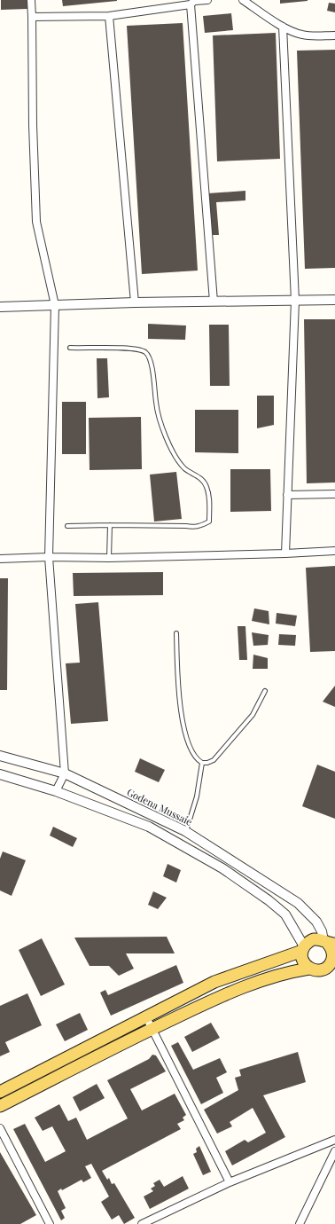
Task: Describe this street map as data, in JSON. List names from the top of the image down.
{
  "streets": {
    "street": ["Godena Mussaie"]
  }
}
